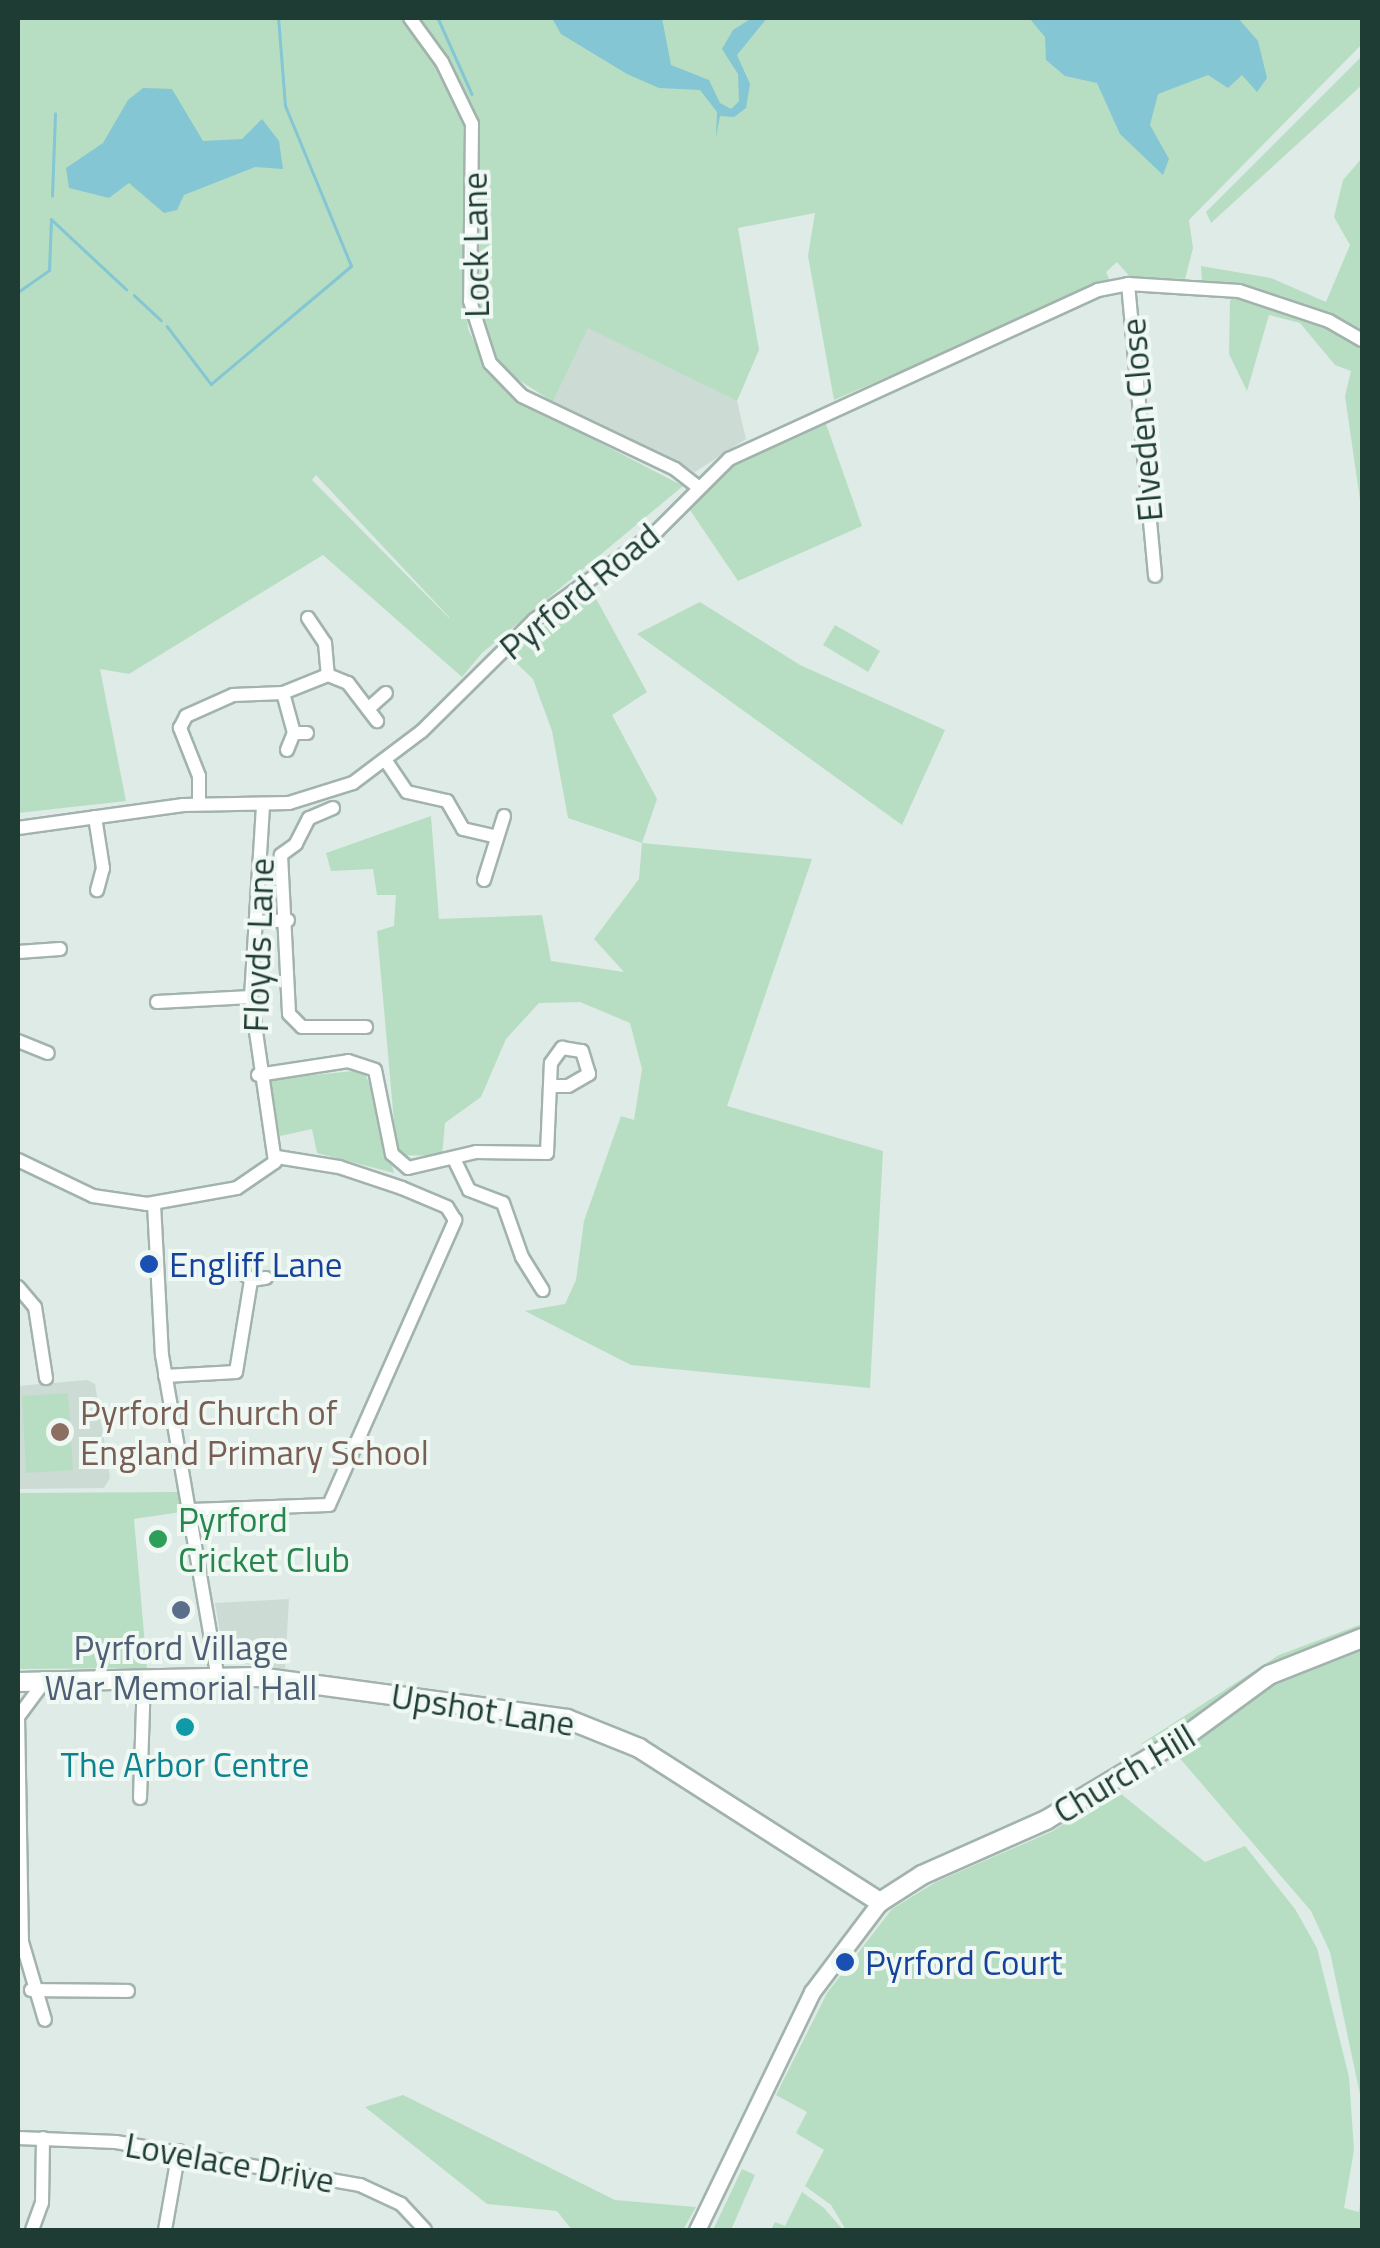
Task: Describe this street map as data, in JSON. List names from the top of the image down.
{
  "streets": {
    "main road": ["Upshot Lane", "Church Hill"],
    "street": [
      "Lock Lane",
      "Elveden Close",
      "Pyrford Road",
      "Floyds Lane",
      "Lovelace Drive"
    ]
  },
  "crossings": [
    ["Lock Lane", "Pyrford Road"],
    ["Elveden Close", "Pyrford Road"],
    ["Pyrford Road", "Floyds Lane"],
    ["Upshot Lane", "Church Hill"]
  ],
  "places": [
    "Engliff Lane",
    "Pyrford Church of England Primary School",
    "Pyrford Cricket Club",
    "Pyrford Village War Memorial Hall",
    "The Arbor Centre",
    "Pyrford Court"
  ]
}
